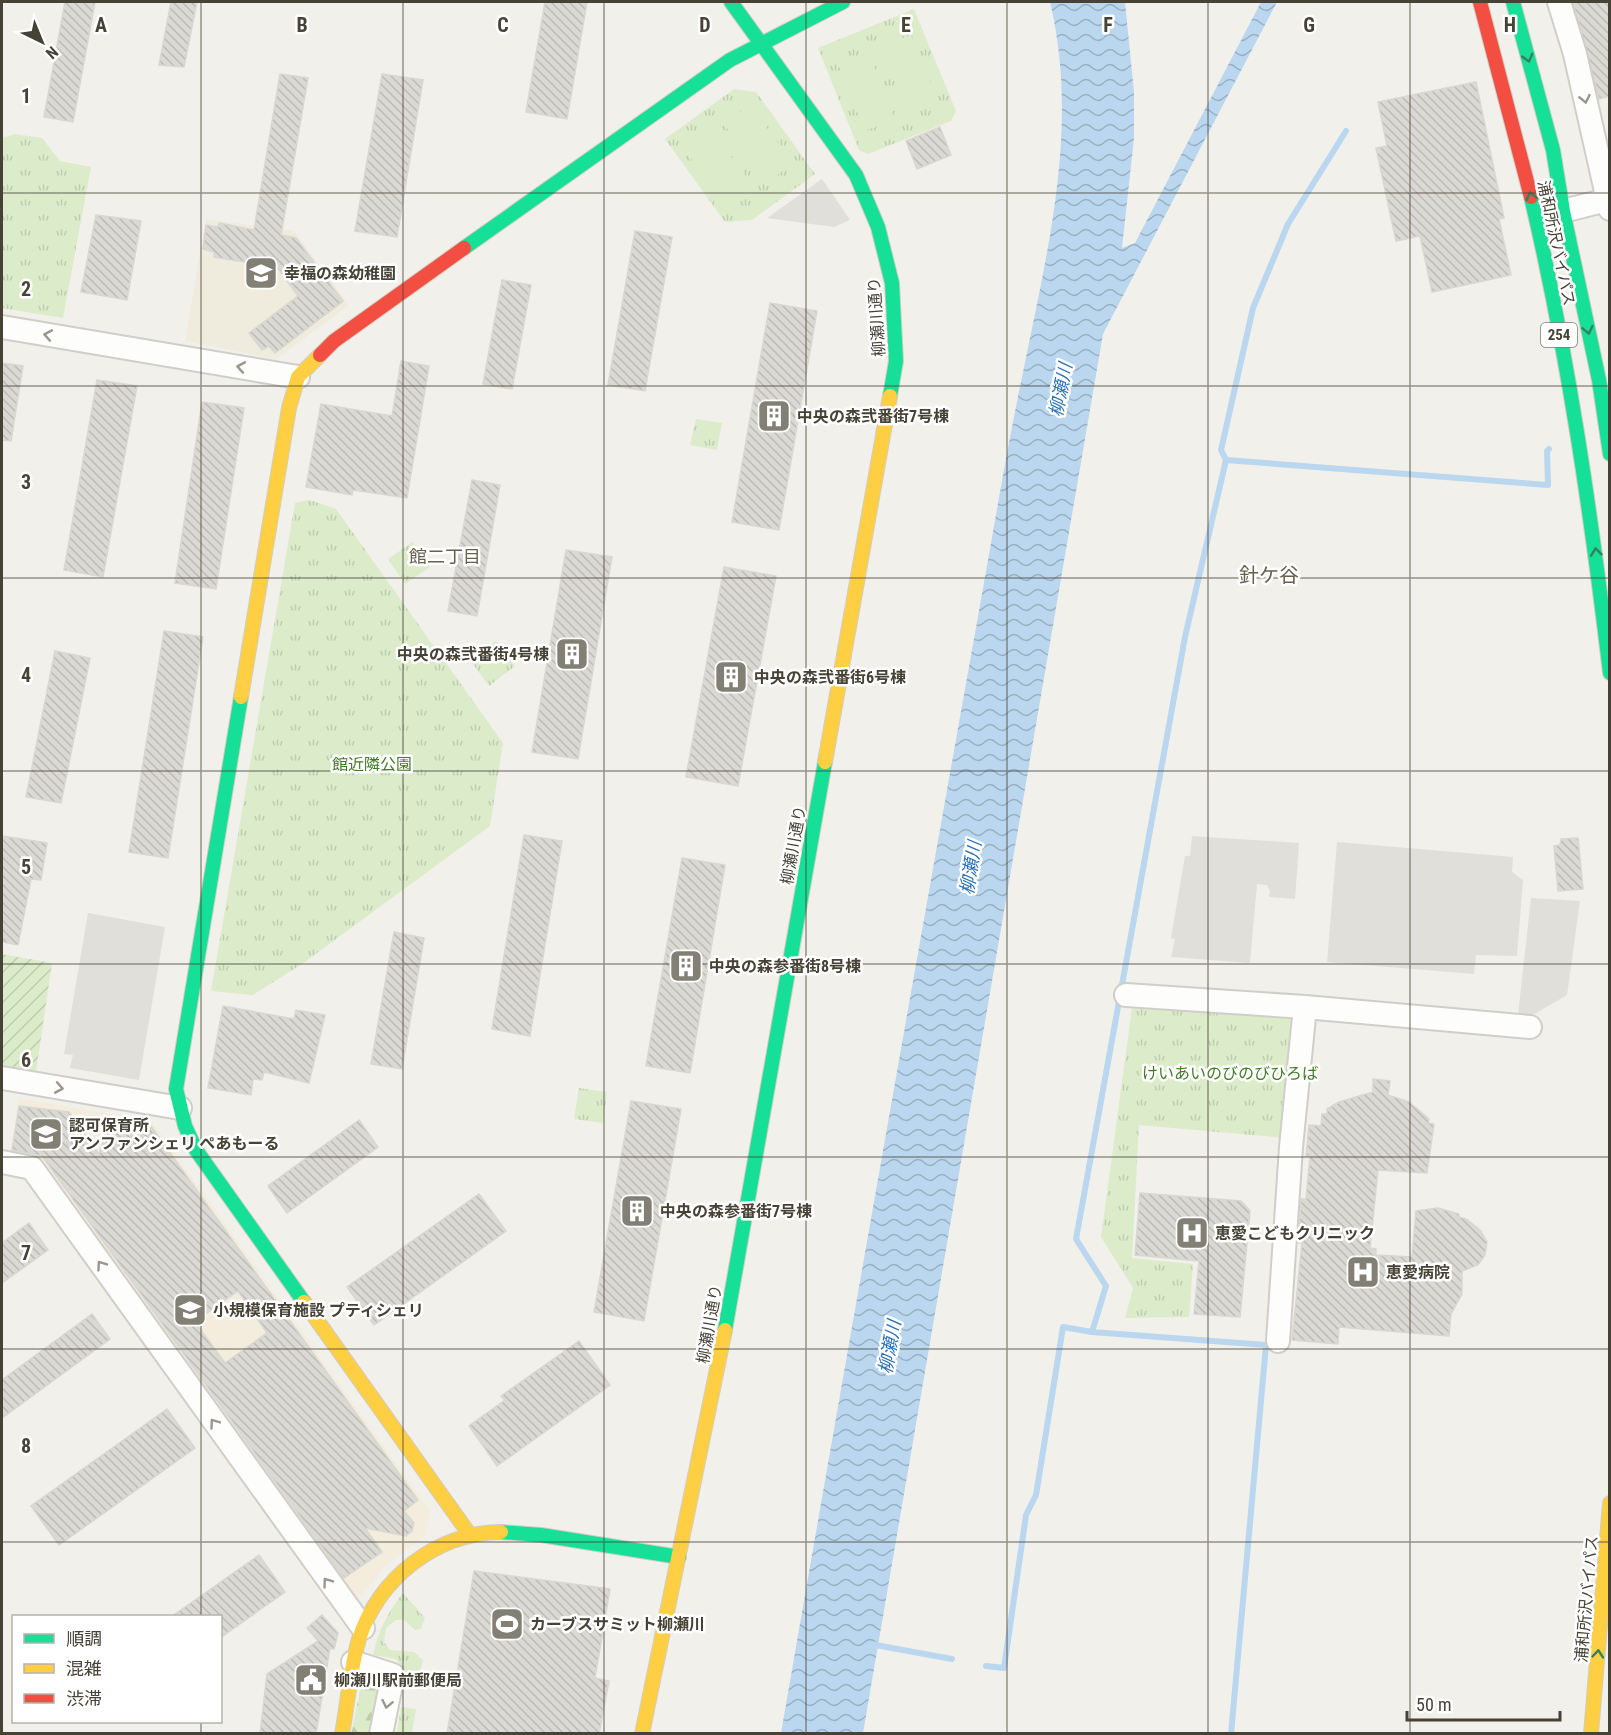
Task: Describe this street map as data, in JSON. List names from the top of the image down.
{
  "streets": {
    "main road": ["浦和所沢バイパス", "柳瀬川通り", "254"]
  },
  "districts": ["館二丁目", "針ケ谷"],
  "water": ["柳瀬川"],
  "parks": ["館近隣公園", "けいあいのびのびひろば"],
  "places": {
    "school or university": ["幸福の森幼稚園", "認可保育所 アンファンシェリ ぺあもーる", "小規模保育施設 プティシェリ"],
    "building": [
      "中央の森弐番街7号棟",
      "中央の森弐番街4号棟",
      "中央の森弐番街6号棟",
      "中央の森参番街8号棟",
      "中央の森参番街7号棟"
    ],
    "hospital": ["恵愛こどもクリニック", "恵愛病院"],
    "sports": ["カーブスサミット柳瀬川"],
    "public building": ["柳瀬川駅前郵便局"]
  },
  "legend": ["順調", "混雑", "渋滞"],
  "scale_bar": "50 m",
  "north": "bottom right",
  "grid": {
    "columns": [
      "A",
      "B",
      "C",
      "D",
      "E",
      "F",
      "G",
      "H"
    ],
    "rows": [
      "1",
      "2",
      "3",
      "4",
      "5",
      "6",
      "7",
      "8"
    ]
  }
}
